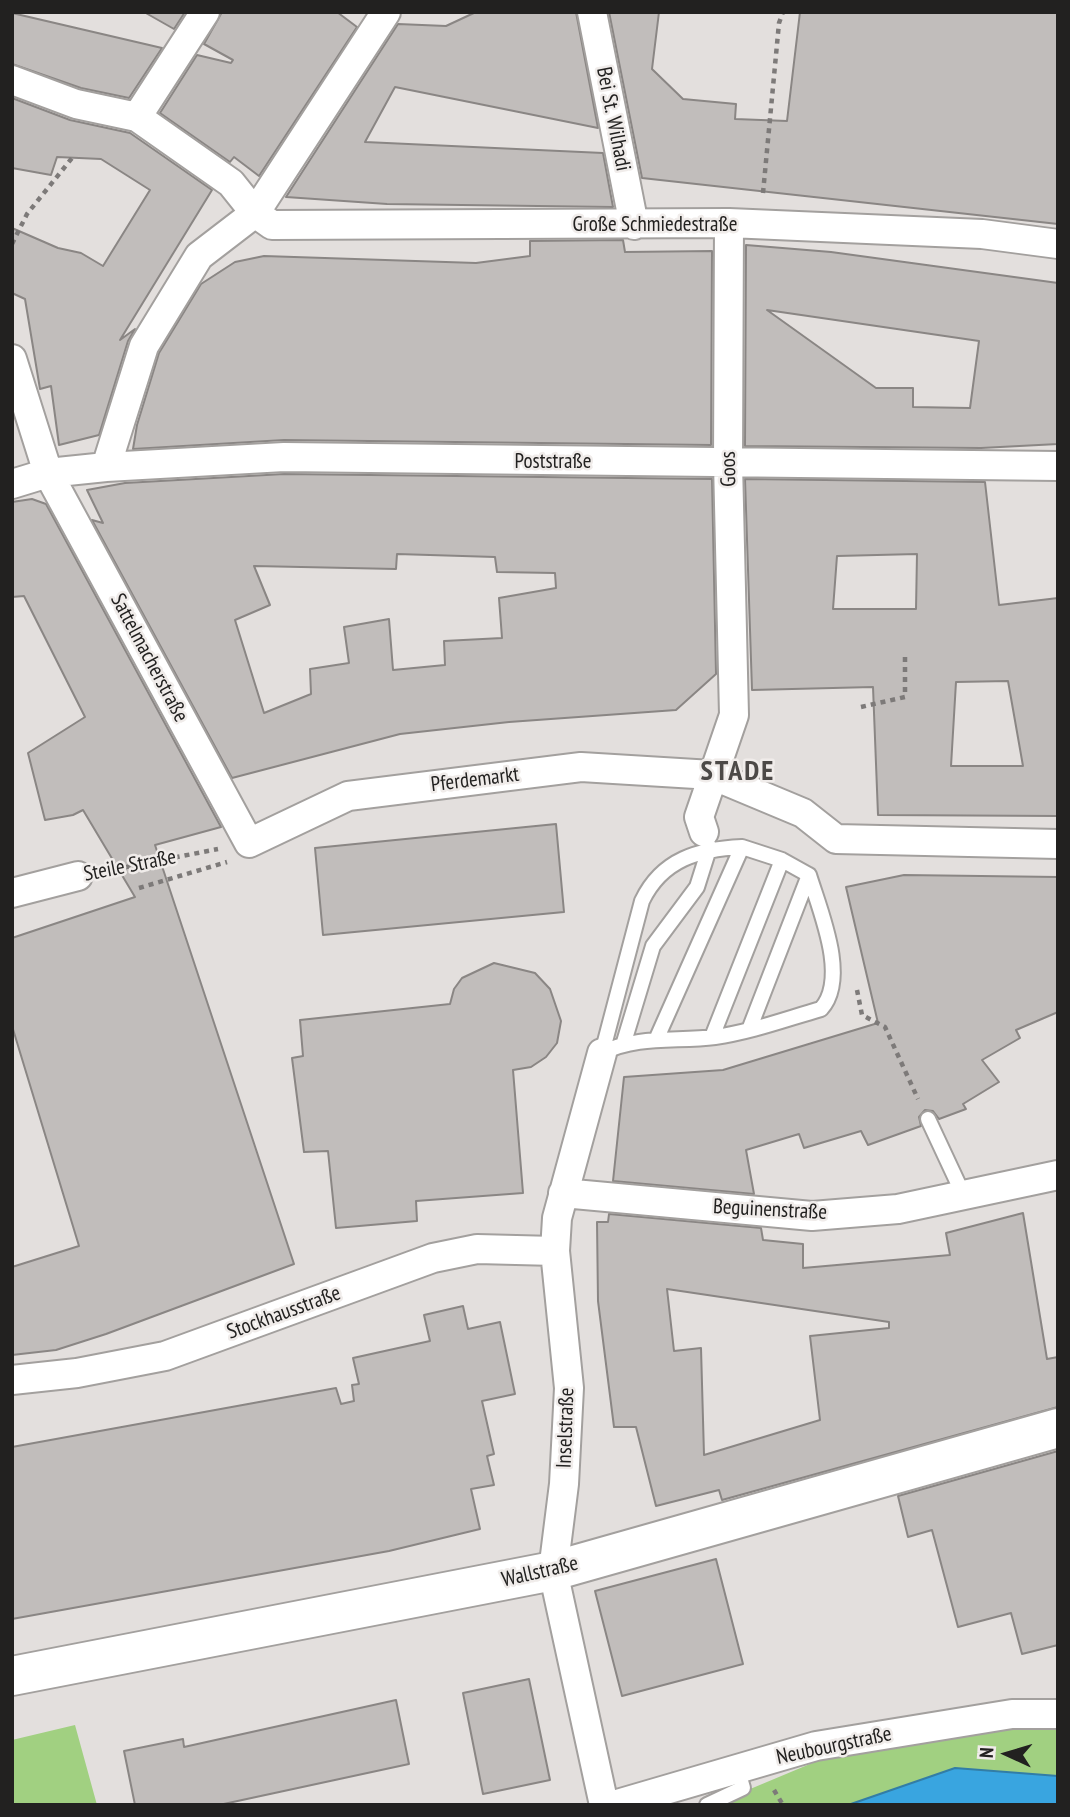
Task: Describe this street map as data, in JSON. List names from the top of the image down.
{
  "streets": {
    "main road": ["Wallstraße"],
    "street": [
      "Bei St. Wilhadi",
      "Große Schmiedestraße",
      "Poststraße",
      "Goos",
      "Sattelmacherstraße",
      "Pferdemarkt",
      "Steile Straße",
      "Beguinenstraße",
      "Stockhausstraße",
      "Inselstraße",
      "Neubourgstraße"
    ]
  },
  "crossings": [
    ["Bei St. Wilhadi", "Große Schmiedestraße"],
    ["Große Schmiedestraße", "Goos"],
    ["Poststraße", "Goos"],
    ["Poststraße", "Sattelmacherstraße"],
    ["Goos", "Pferdemarkt"],
    ["Sattelmacherstraße", "Pferdemarkt"],
    ["Sattelmacherstraße", "Steile Straße"],
    ["Pferdemarkt", "Steile Straße"],
    ["Beguinenstraße", "Inselstraße"],
    ["Stockhausstraße", "Inselstraße"],
    ["Inselstraße", "Wallstraße"]
  ],
  "districts": ["STADE"],
  "north": "left"
}
